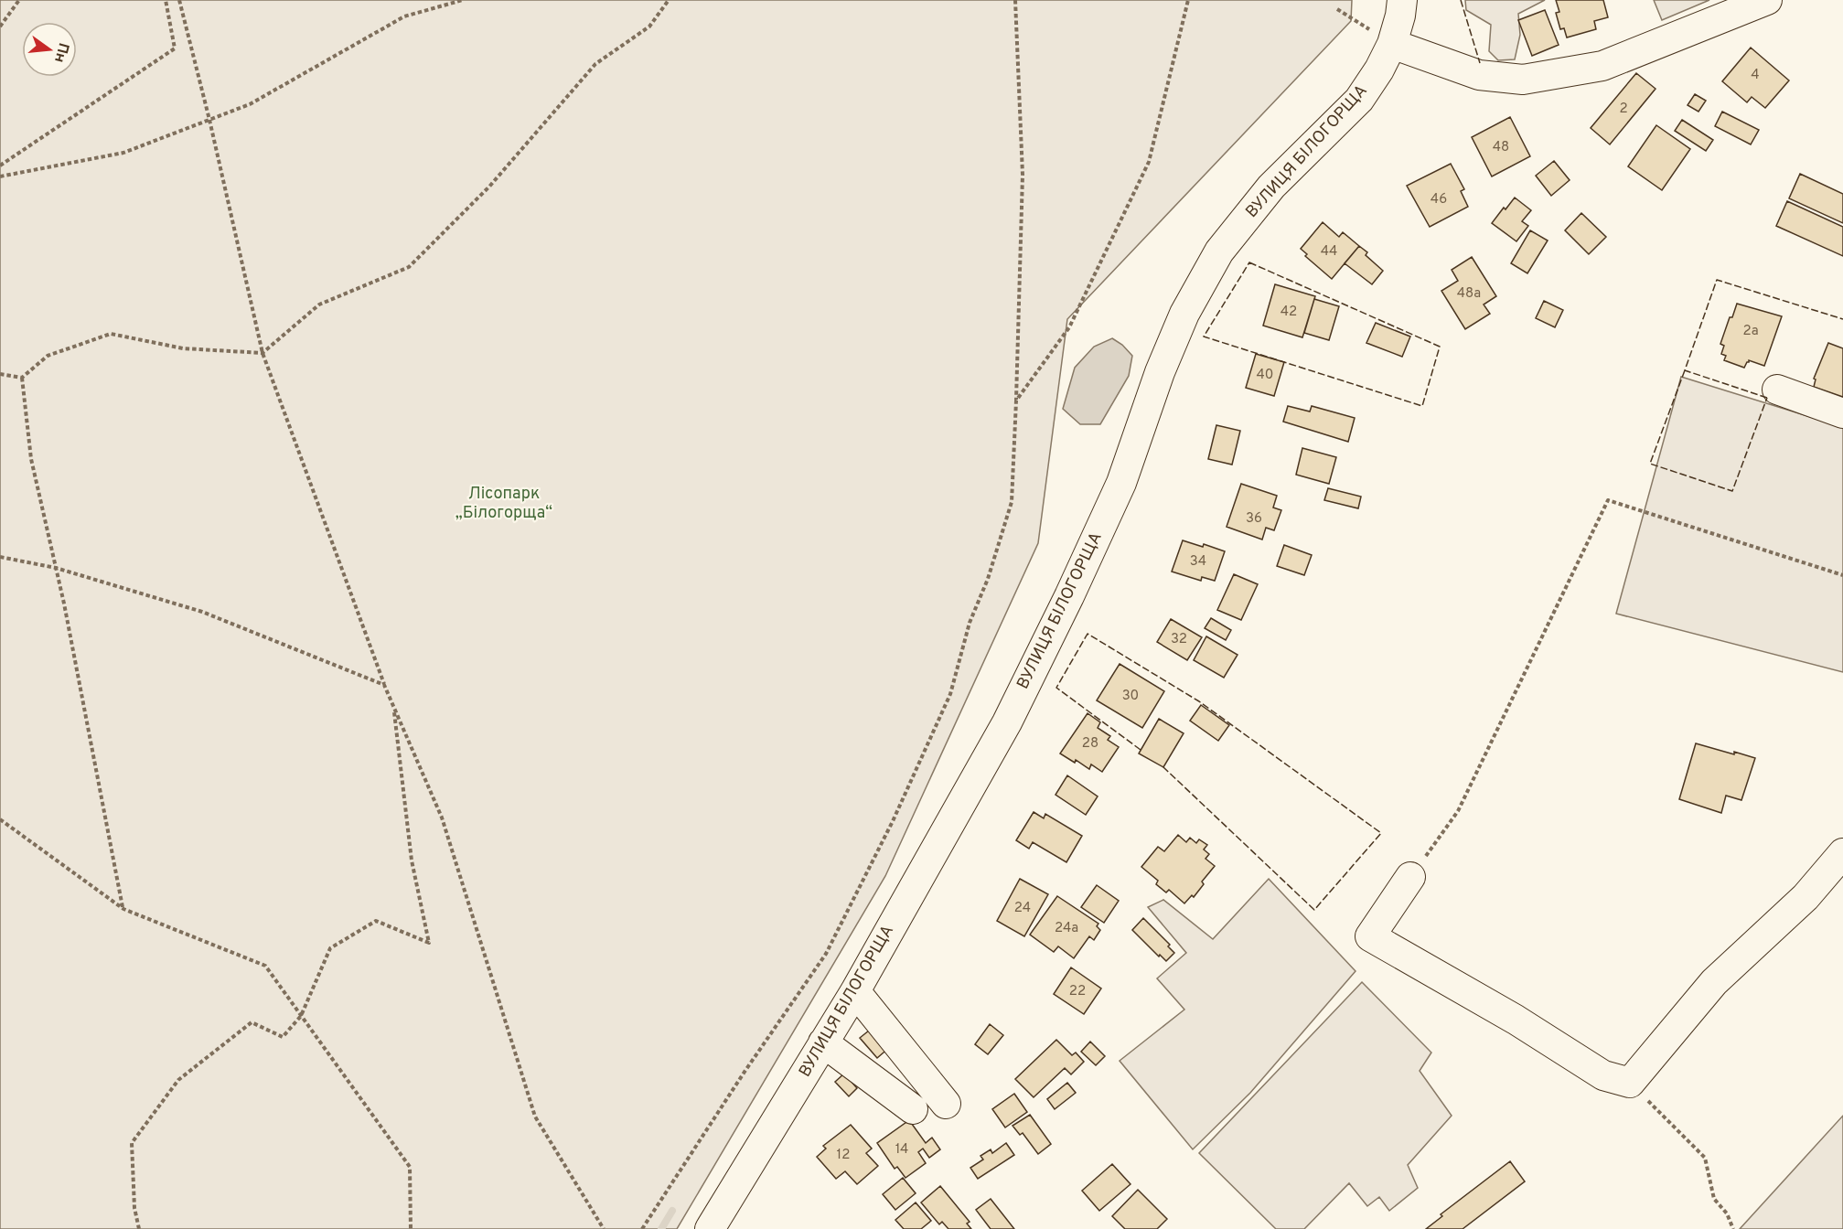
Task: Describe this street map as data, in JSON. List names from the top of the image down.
{
  "streets": {
    "street": ["ВУЛИЦЯ БІЛОГОРЩА"]
  },
  "parks": ["Лісопарк „Білогорща“"],
  "house_numbers": [
    "4",
    "2",
    "48",
    "46",
    "44",
    "48а",
    "42",
    "2а",
    "40",
    "36",
    "34",
    "32",
    "30",
    "28",
    "24",
    "24а",
    "22",
    "14",
    "12"
  ],
  "north": "right"
}
